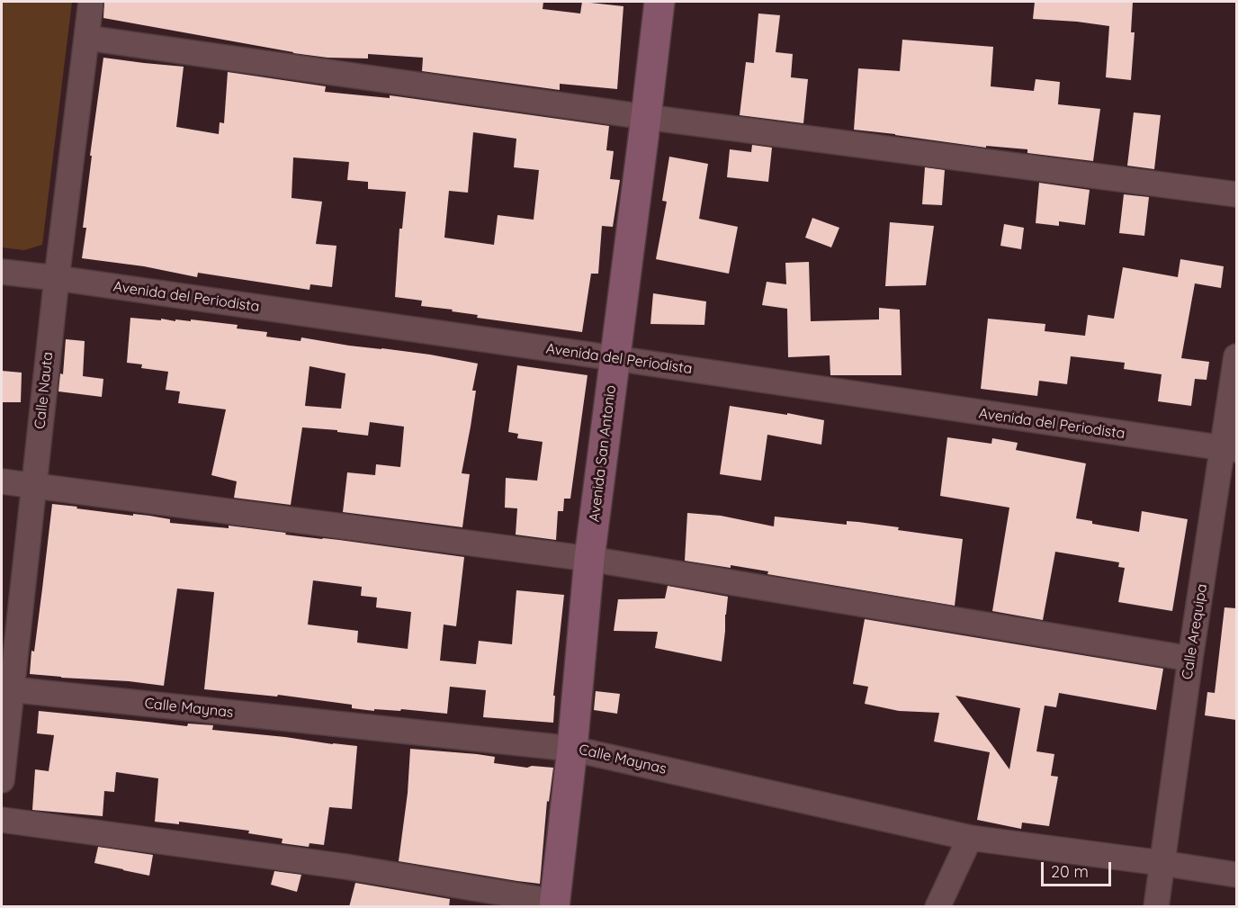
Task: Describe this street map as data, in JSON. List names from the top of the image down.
{
  "streets": {
    "main road": ["Avenida San Antonio"],
    "street": [
      "Avenida del Periodista",
      "Calle Nauta",
      "Calle Arequipa",
      "Calle Maynas"
    ]
  },
  "crossings": [
    ["Avenida del Periodista", "Calle Nauta"],
    ["Avenida del Periodista", "Avenida San Antonio"],
    ["Avenida del Periodista", "Calle Arequipa"],
    ["Calle Nauta", "Calle Maynas"],
    ["Avenida San Antonio", "Calle Maynas"],
    ["Calle Arequipa", "Calle Maynas"]
  ],
  "scale_bar": "20 m"
}
